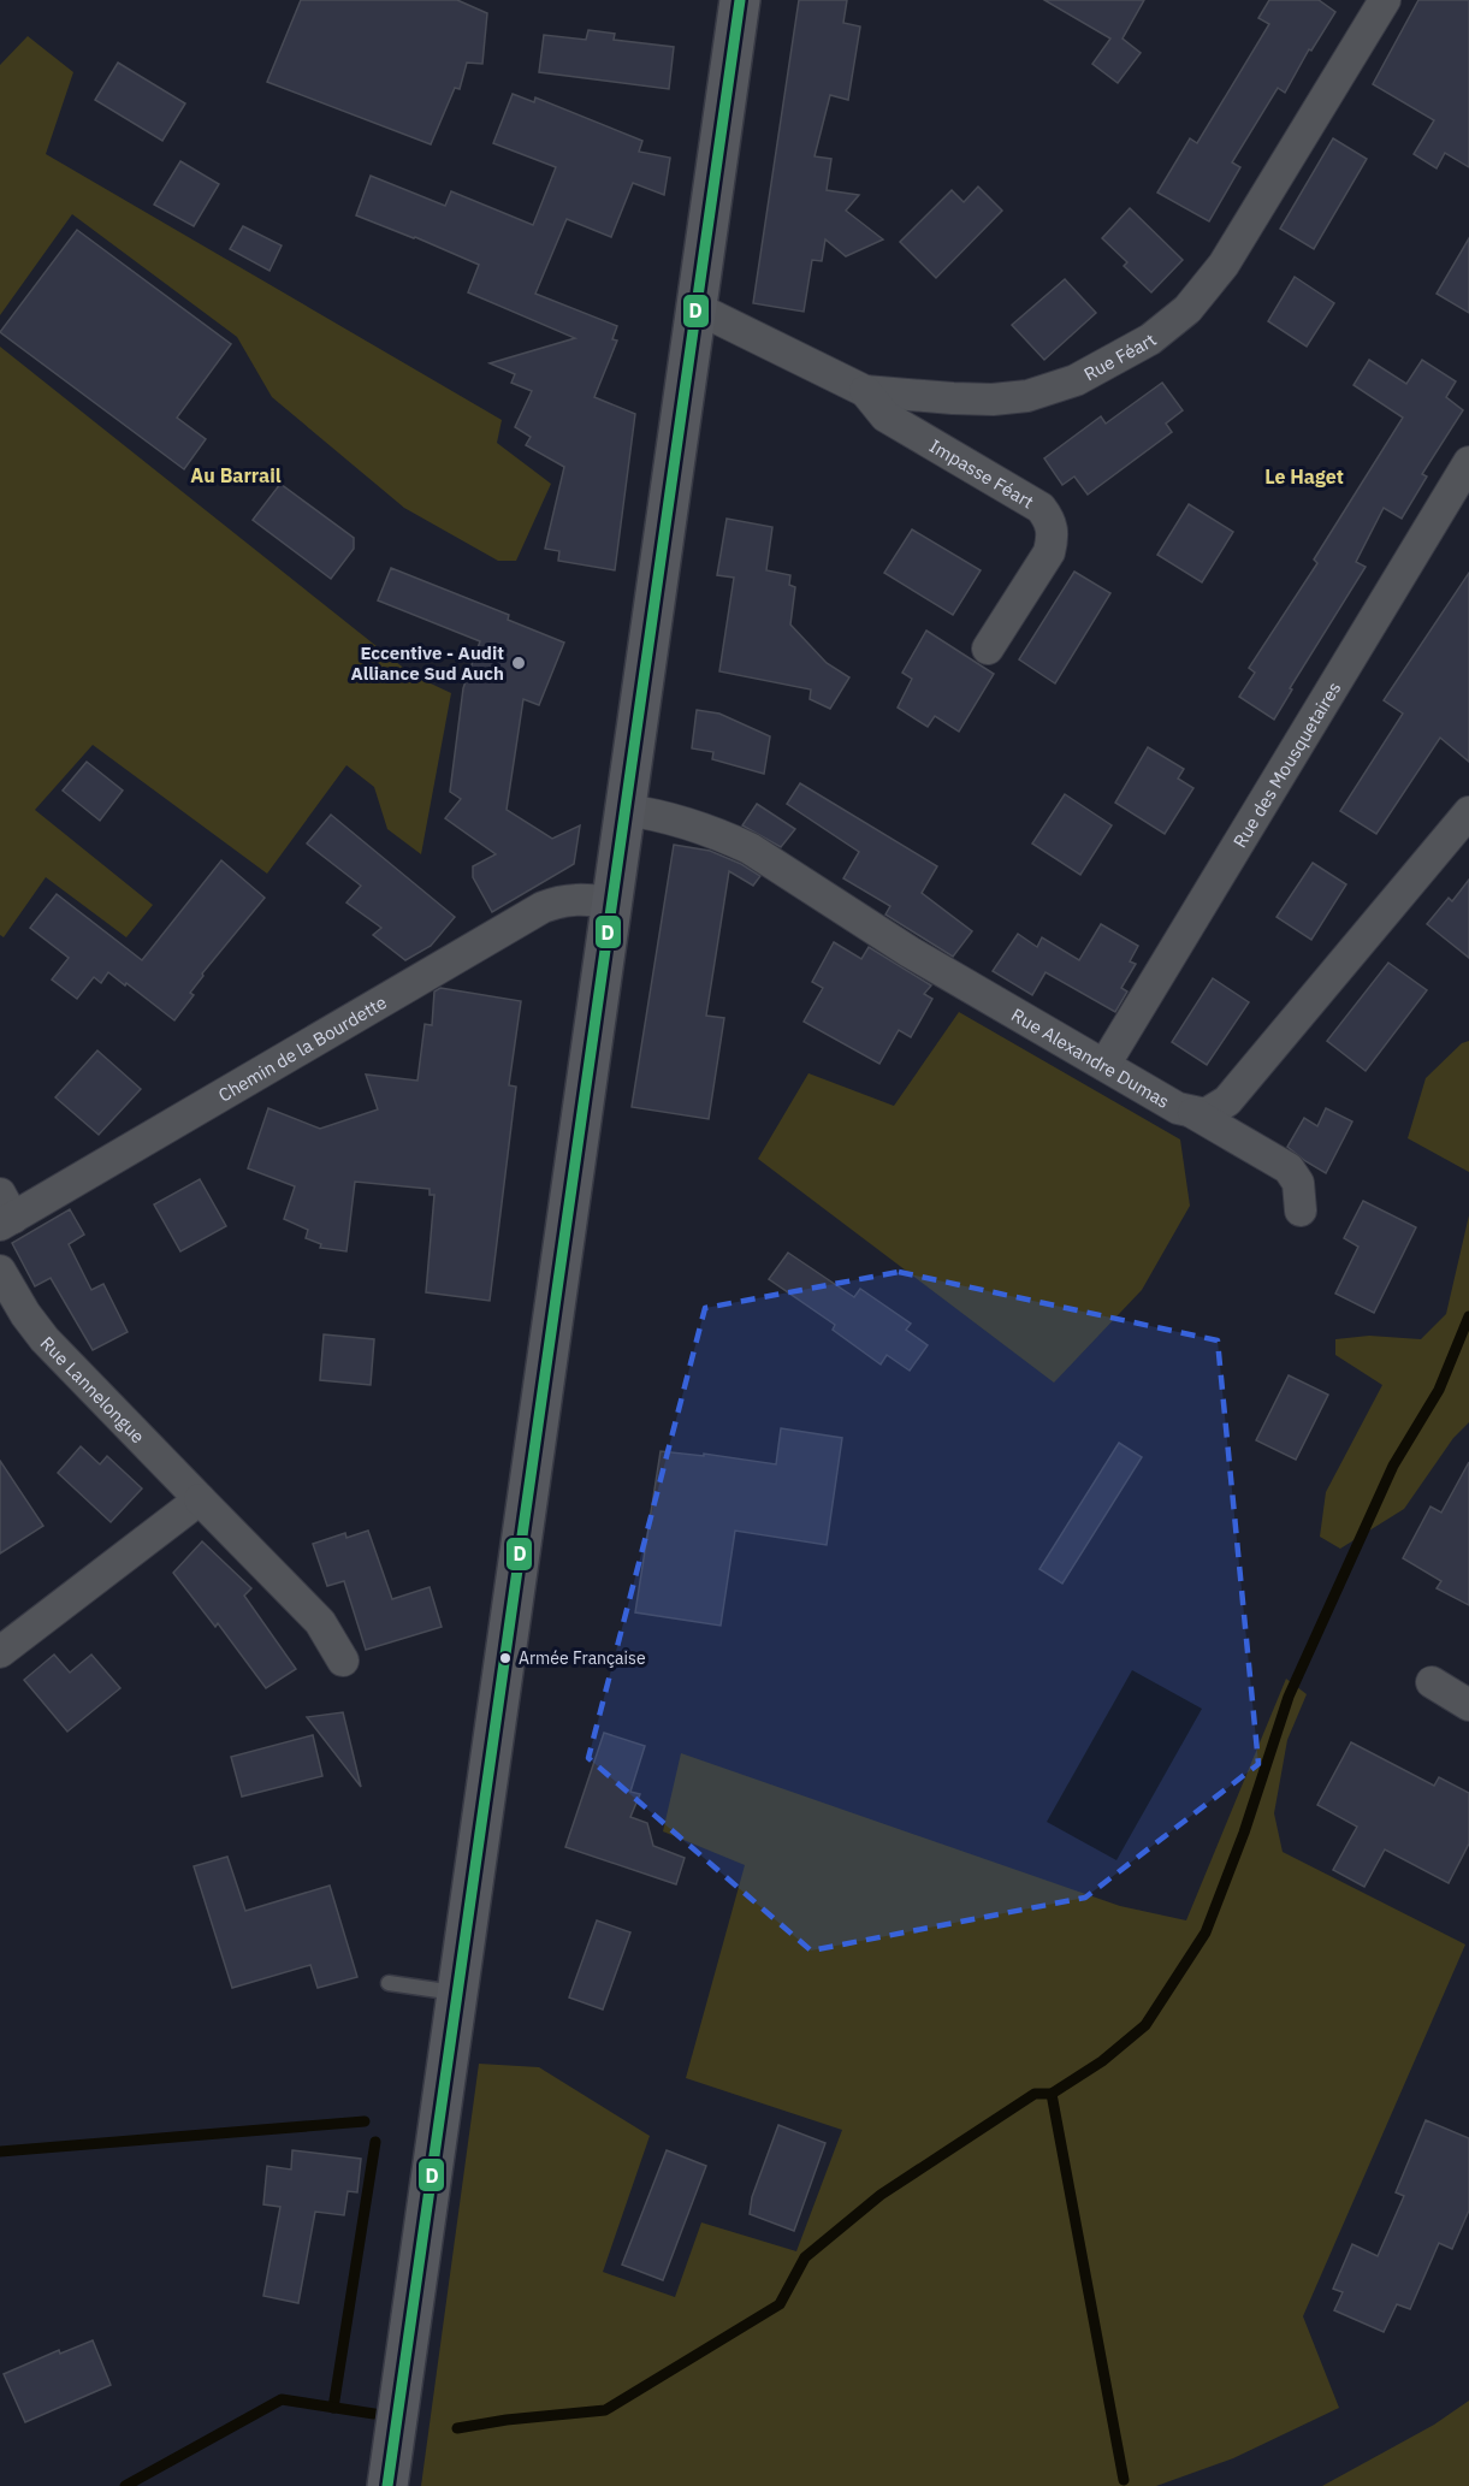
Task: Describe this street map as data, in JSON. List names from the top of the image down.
{
  "streets": {
    "street": [
      "Rue Féart",
      "Impasse Féart",
      "Rue des Mousquetaires",
      "Chemin de la Bourdette",
      "Rue Alexandre Dumas",
      "Rue Lannelongue"
    ]
  },
  "crossings": [
    ["Rue Féart", "Impasse Féart"],
    ["Rue des Mousquetaires", "Rue Alexandre Dumas"]
  ],
  "districts": ["Au Barrail", "Le Haget"],
  "places": ["Eccentive - Audit Alliance Sud Auch", "Armée Française"],
  "lines": ["transit line D"]
}
